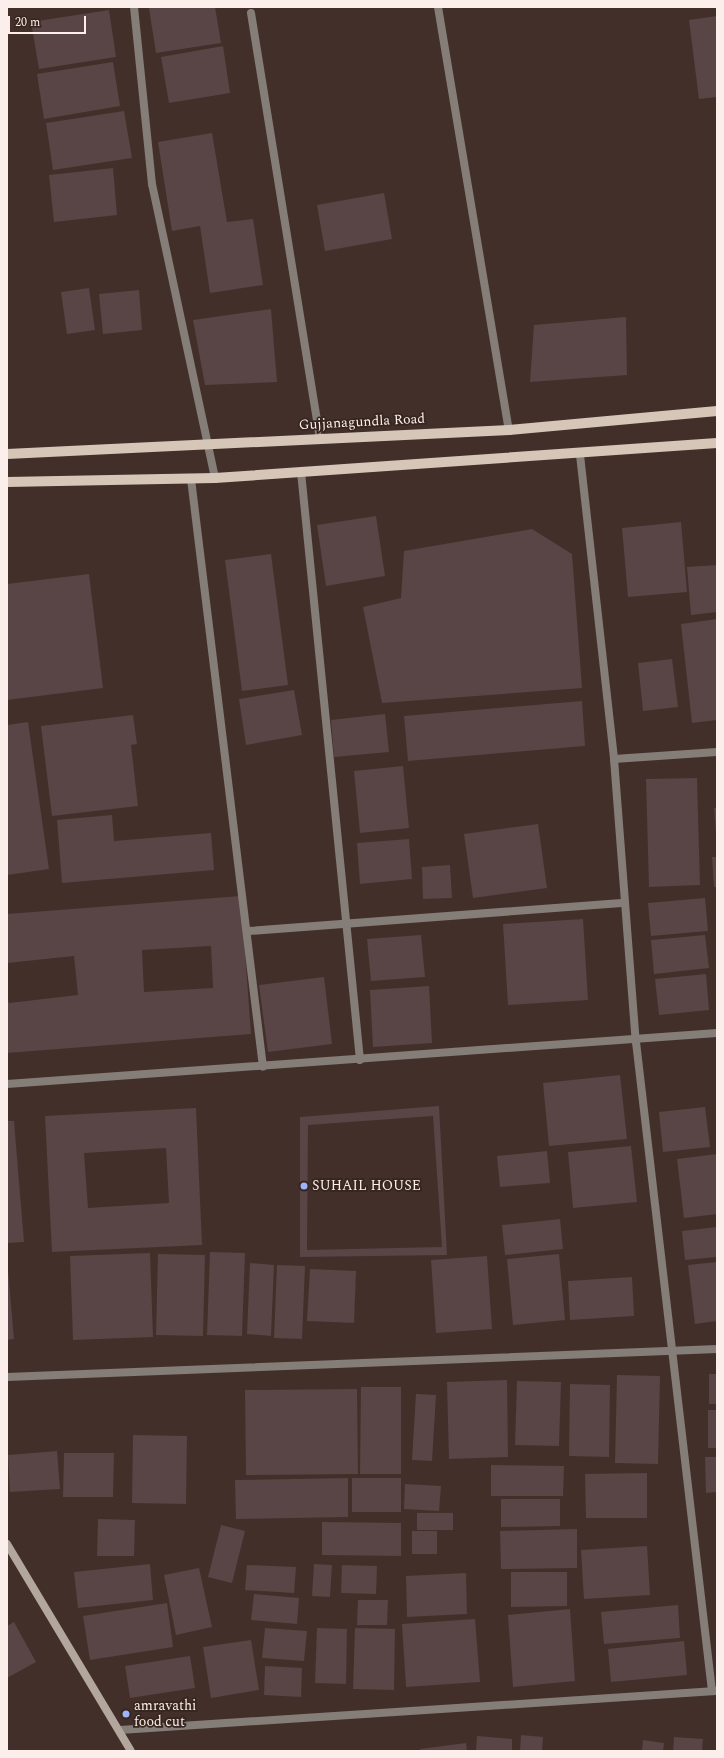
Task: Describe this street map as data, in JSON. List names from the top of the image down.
{
  "streets": {
    "main road": ["Gujjanagundla Road"]
  },
  "places": ["SUHAIL HOUSE", "amravathi food cut"],
  "scale_bar": "20 m"
}
